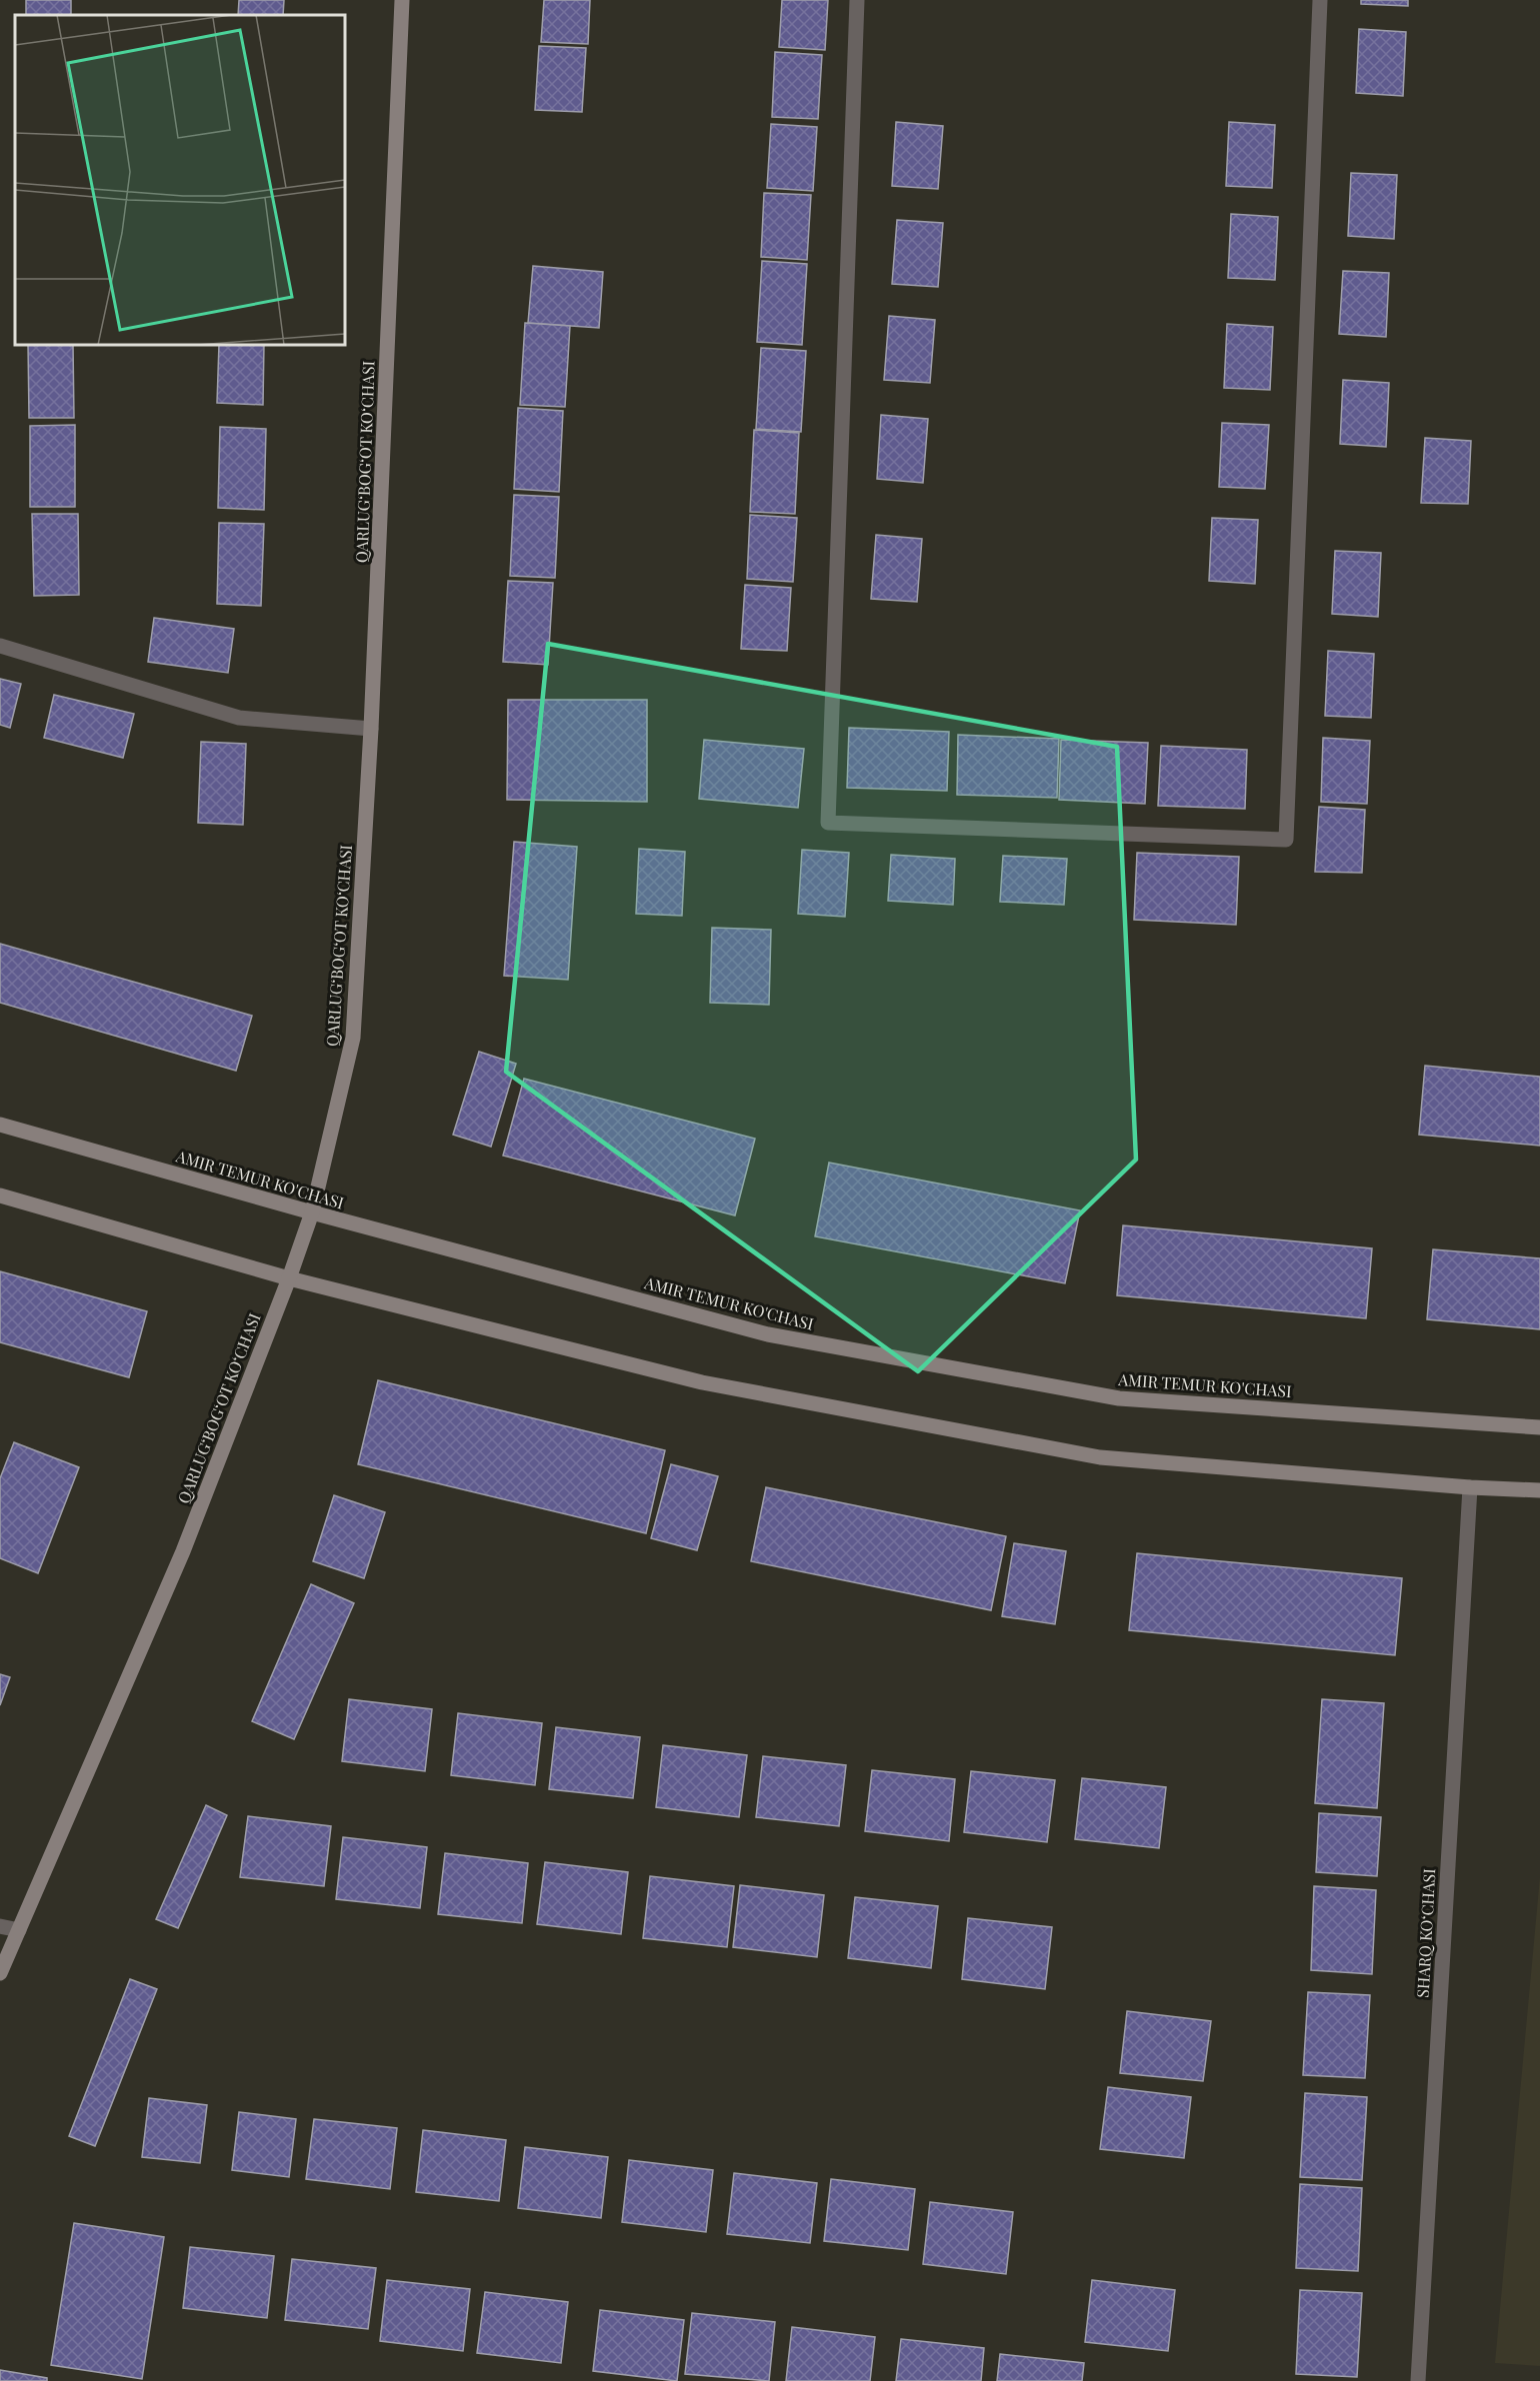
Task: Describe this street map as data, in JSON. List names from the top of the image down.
{
  "streets": {
    "main road": ["QARLUG‘BOG‘OT KO‘CHASI", "AMIR TEMUR KO'CHASI"],
    "street": ["SHARQ KO‘CHASI"]
  },
  "crossings": [
    ["QARLUG‘BOG‘OT KO‘CHASI", "AMIR TEMUR KO'CHASI"]
  ]
}
